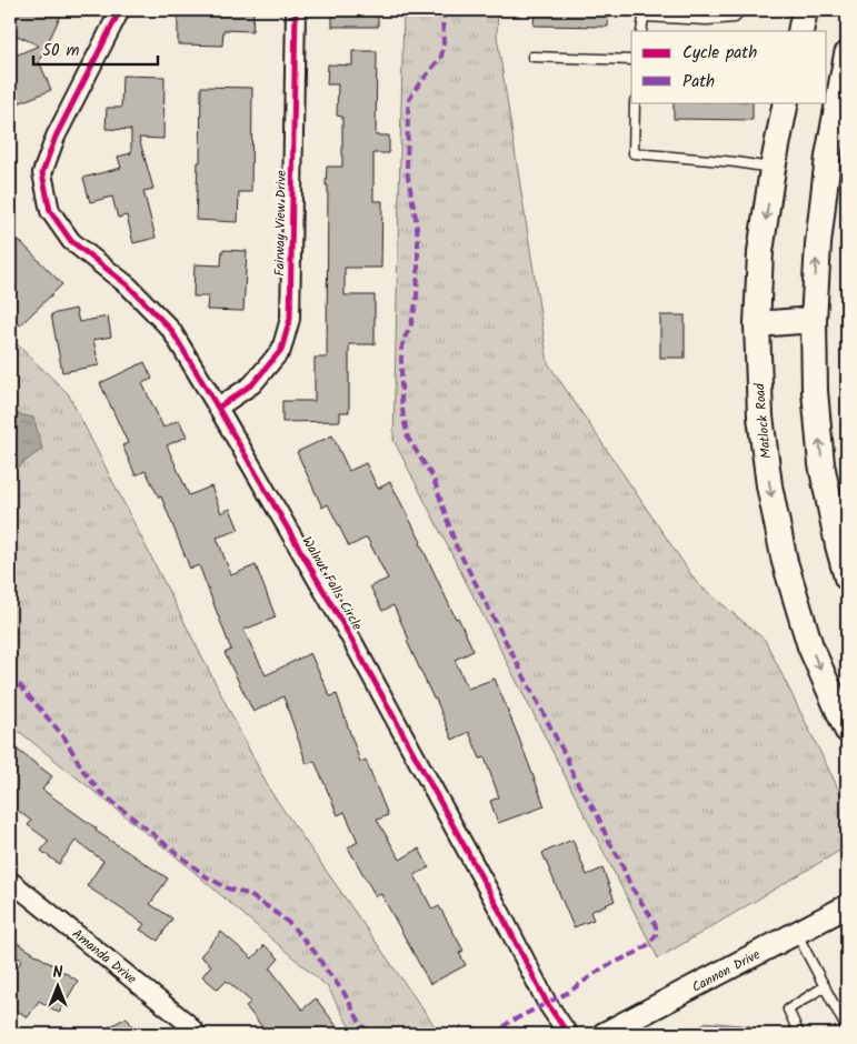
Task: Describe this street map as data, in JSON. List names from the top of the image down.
{
  "streets": {
    "main road": ["Matlock Road"],
    "street": [
      "Fairway View Drive",
      "Walnut Falls Circle",
      "Amanda Drive",
      "Cannon Drive"
    ]
  },
  "crossings": [
    ["Fairway View Drive", "Walnut Falls Circle"]
  ],
  "legend": ["Cycle path", "Path"],
  "scale_bar": "50 m",
  "north": "top"
}
